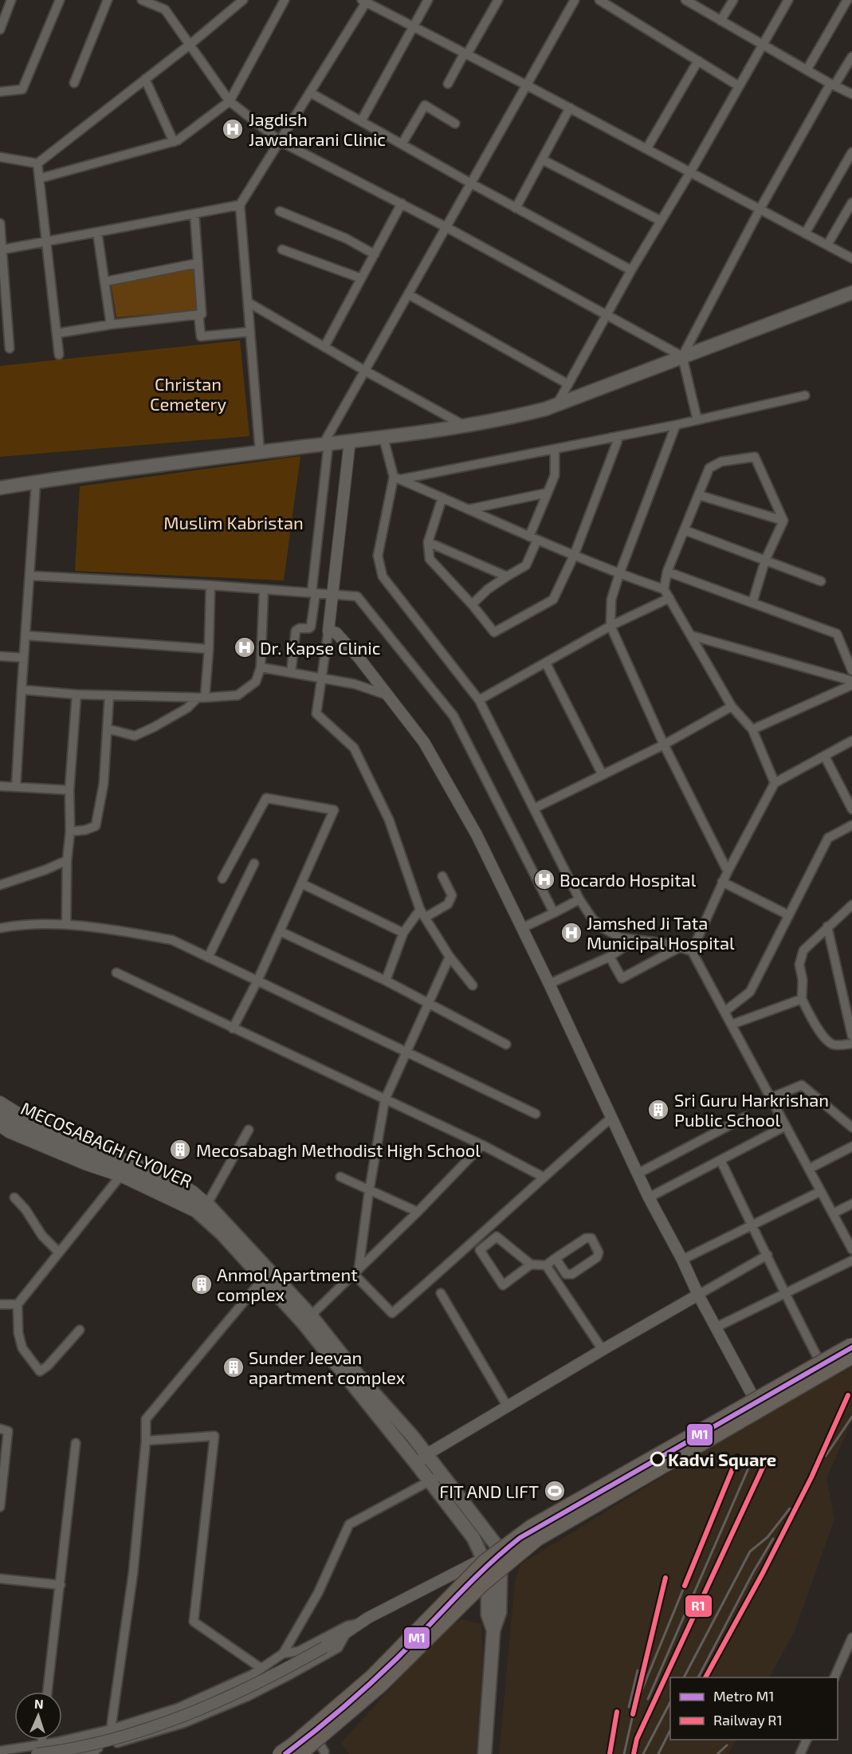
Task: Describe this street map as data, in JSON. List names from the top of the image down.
{
  "streets": {
    "main road": ["MECOSABAGH FLYOVER"]
  },
  "parks": ["Christan Cemetery", "Muslim Kabristan"],
  "places": {
    "hospital": [
      "Jagdish Jawaharani Clinic",
      "Dr. Kapse Clinic",
      "Bocardo Hospital",
      "Jamshed Ji Tata Municipal Hospital"
    ],
    "building": [
      "Sri Guru Harkrishan Public School",
      "Mecosabagh Methodist High School",
      "Anmol Apartment complex",
      "Sunder Jeevan apartment complex"
    ],
    "other": ["Kadvi Square"],
    "sports": ["FIT AND LIFT"]
  },
  "lines": ["metro line M1", "rail line R1"],
  "legend": ["Metro M1", "Railway R1"],
  "north": "top"
}
